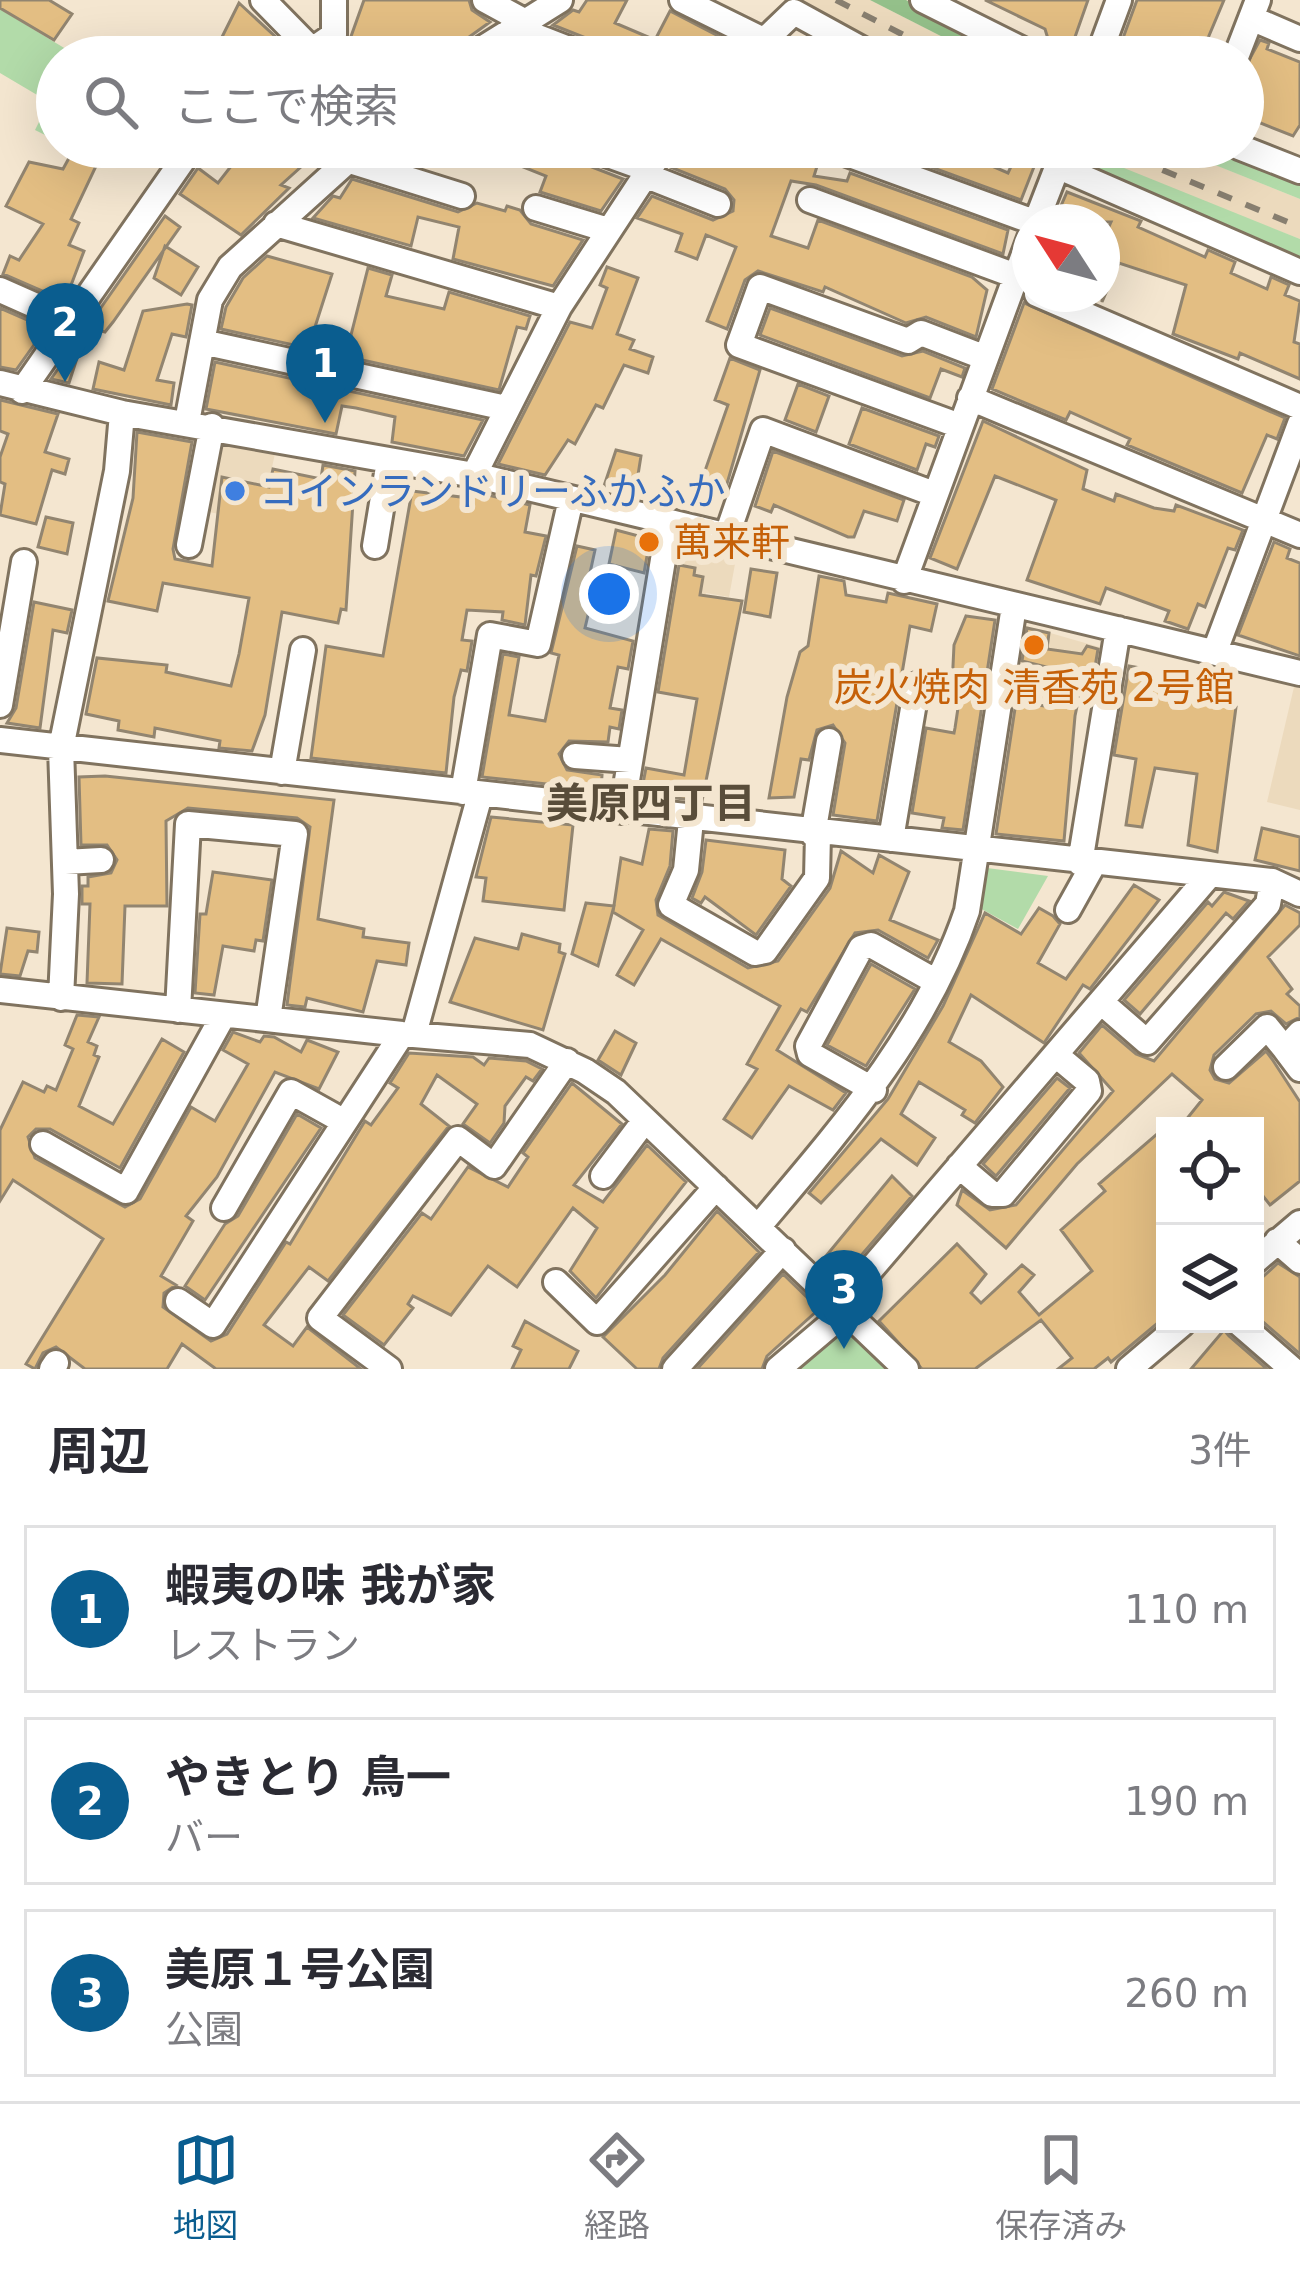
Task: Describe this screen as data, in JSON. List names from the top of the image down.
{
  "districts": ["美原四丁目"],
  "places": ["コインランドリーふかふか", "萬来軒", "炭火焼肉 清香苑 2号館"],
  "north": "top left",
  "page": {
    "search": "ここで検索",
    "pins": ["2", "1", "3"],
    "heading": ["周辺", "3件"],
    "list": [
      {
        "mark": "1",
        "name": "蝦夷の味 我が家",
        "note": "レストラン",
        "value": "110 m"
      },
      {
        "mark": "2",
        "name": "やきとり 鳥一",
        "note": "バー",
        "value": "190 m"
      },
      {
        "mark": "3",
        "name": "美原１号公園",
        "note": "公園",
        "value": "260 m"
      }
    ],
    "nav": ["地図", "経路", "保存済み"]
  }
}
